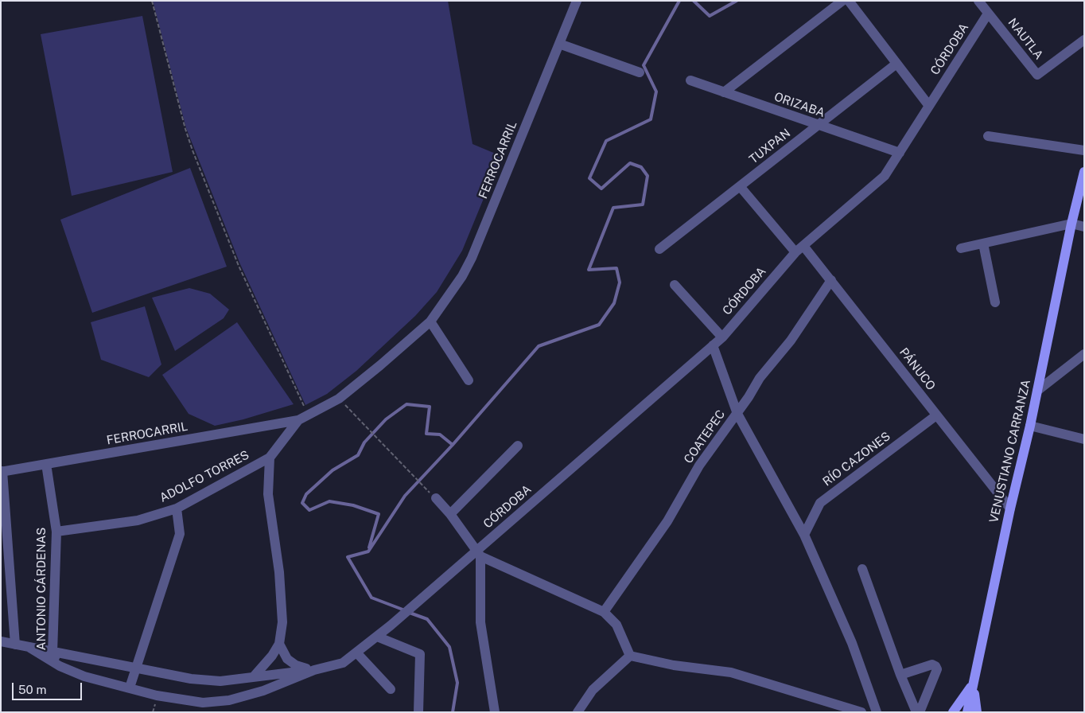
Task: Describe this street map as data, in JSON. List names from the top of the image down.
{
  "streets": {
    "main road": ["VENUSTIANO CARRANZA"],
    "street": [
      "NAUTLA",
      "CÓRDOBA",
      "ORIZABA",
      "TUXPAN",
      "FERROCARRIL",
      "PÁNUCO",
      "COATEPEC",
      "RÍO CAZONES",
      "ADOLFO TORRES",
      "ANTONIO CÁRDENAS"
    ]
  },
  "crossings": [
    ["NAUTLA", "CÓRDOBA"],
    ["CÓRDOBA", "ORIZABA"],
    ["CÓRDOBA", "PÁNUCO"],
    ["ORIZABA", "TUXPAN"],
    ["TUXPAN", "PÁNUCO"],
    ["FERROCARRIL", "ADOLFO TORRES"],
    ["FERROCARRIL", "ANTONIO CÁRDENAS"],
    ["PÁNUCO", "COATEPEC"],
    ["PÁNUCO", "VENUSTIANO CARRANZA"],
    ["PÁNUCO", "RÍO CAZONES"],
    ["ADOLFO TORRES", "ANTONIO CÁRDENAS"]
  ],
  "scale_bar": "50 m"
}
